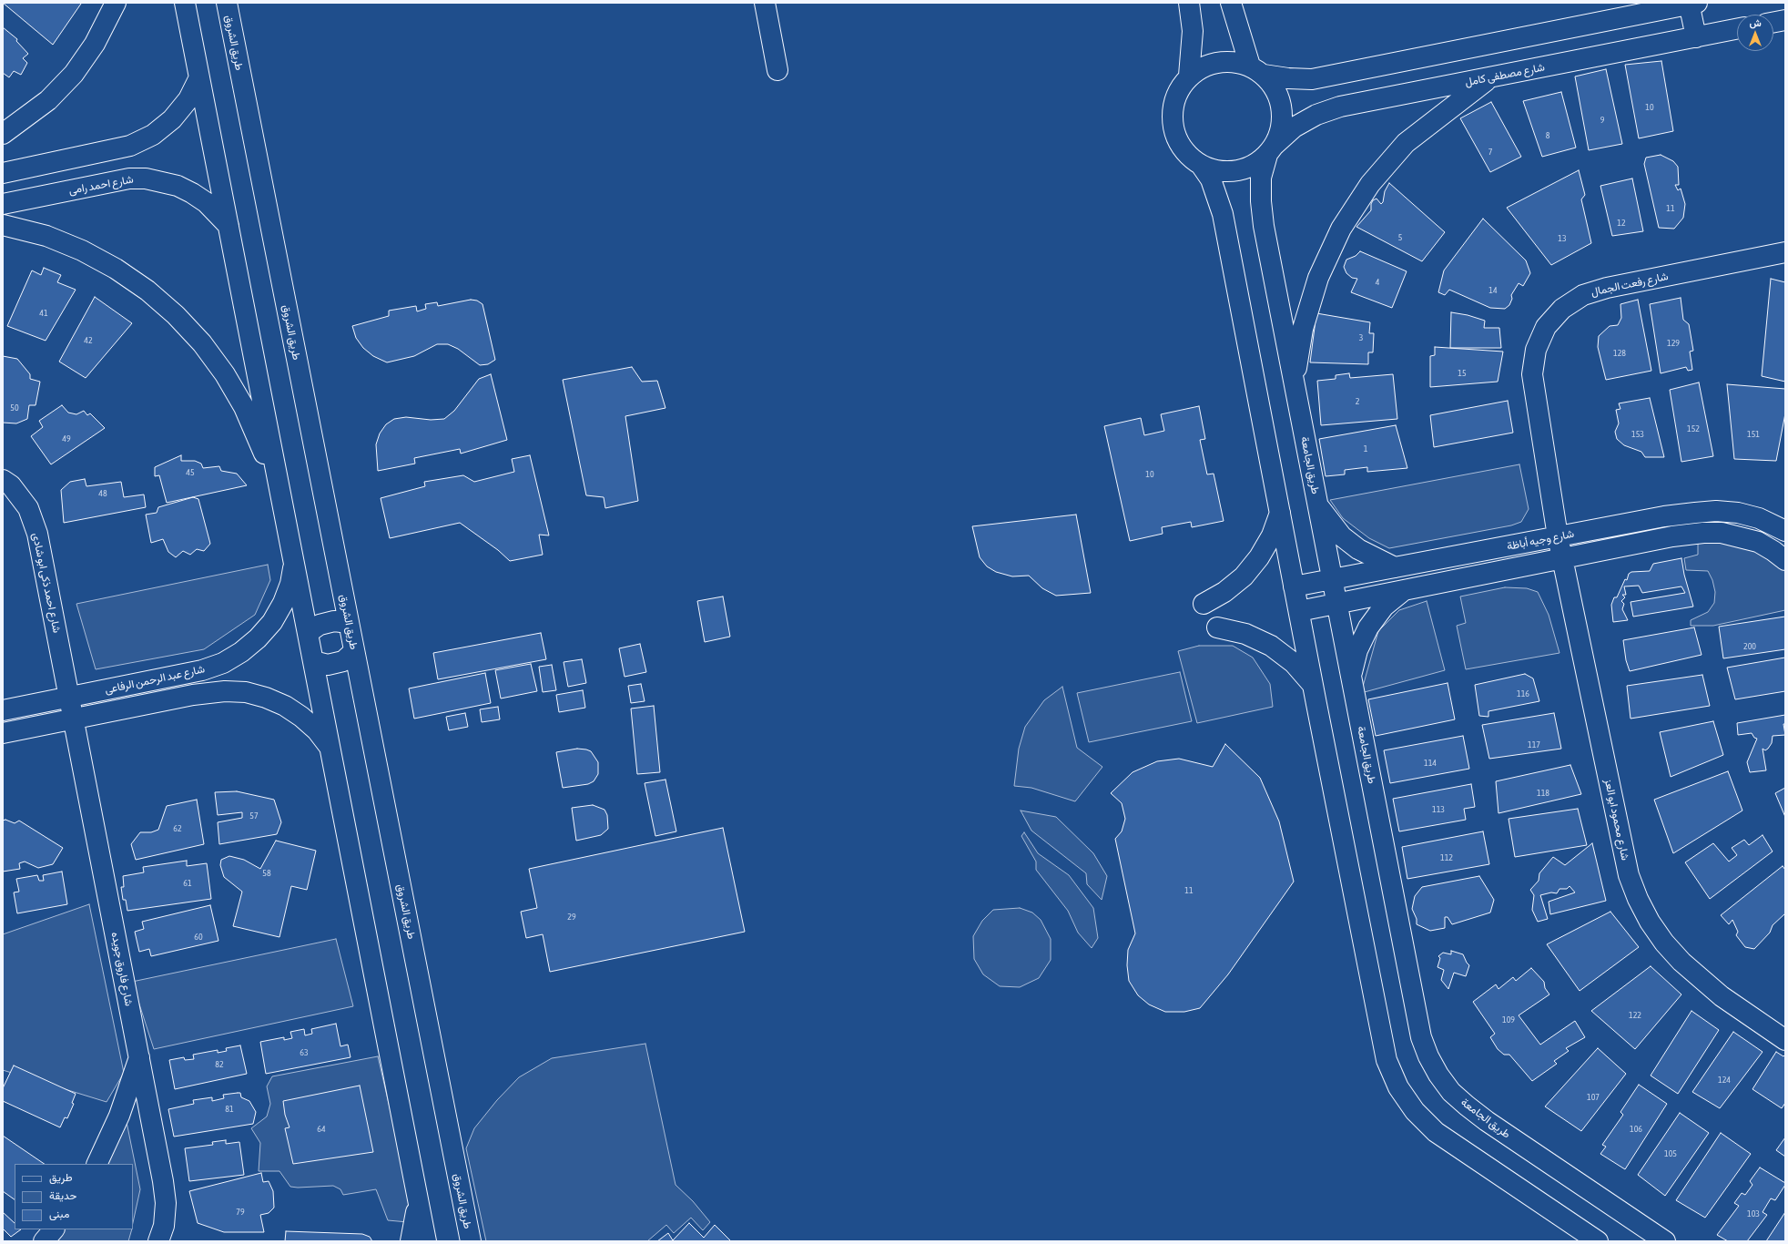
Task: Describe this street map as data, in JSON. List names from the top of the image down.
{
  "streets": {
    "street": [
      "طريق الشروق",
      "شارع مصطفى كامل",
      "شارع احمد رامى",
      "شارع رفعت الجمال",
      "طريق الجامعة",
      "شارع وجيه أباظة",
      "شارع احمد ذكى ابو شادى",
      "شارع عبد الرحمن الرفاعى",
      "شارع محمود ابو العز",
      "شارع فاروق جويده"
    ]
  },
  "crossings": [
    ["شارع مصطفى كامل", "طريق الجامعة"],
    ["شارع رفعت الجمال", "شارع وجيه أباظة"],
    ["شارع رفعت الجمال", "شارع محمود ابو العز"],
    ["طريق الجامعة", "شارع وجيه أباظة"],
    ["شارع وجيه أباظة", "شارع محمود ابو العز"],
    ["شارع احمد ذكى ابو شادى", "شارع عبد الرحمن الرفاعى"],
    ["شارع احمد ذكى ابو شادى", "شارع فاروق جويده"],
    ["شارع عبد الرحمن الرفاعى", "شارع فاروق جويده"]
  ],
  "house_numbers": [
    "10",
    "9",
    "8",
    "7",
    "11",
    "12",
    "5",
    "13",
    "4",
    "14",
    "41",
    "3",
    "42",
    "129",
    "128",
    "15",
    "2",
    "50",
    "152",
    "153",
    "151",
    "49",
    "1",
    "45",
    "10",
    "48",
    "200",
    "116",
    "117",
    "114",
    "118",
    "113",
    "57",
    "62",
    "112",
    "58",
    "61",
    "11",
    "29",
    "60",
    "122",
    "109",
    "63",
    "82",
    "124",
    "107",
    "81",
    "64",
    "106",
    "105",
    "79",
    "103"
  ],
  "legend": ["طريق", "حديقة", "مبنى"],
  "north": "top"
}
